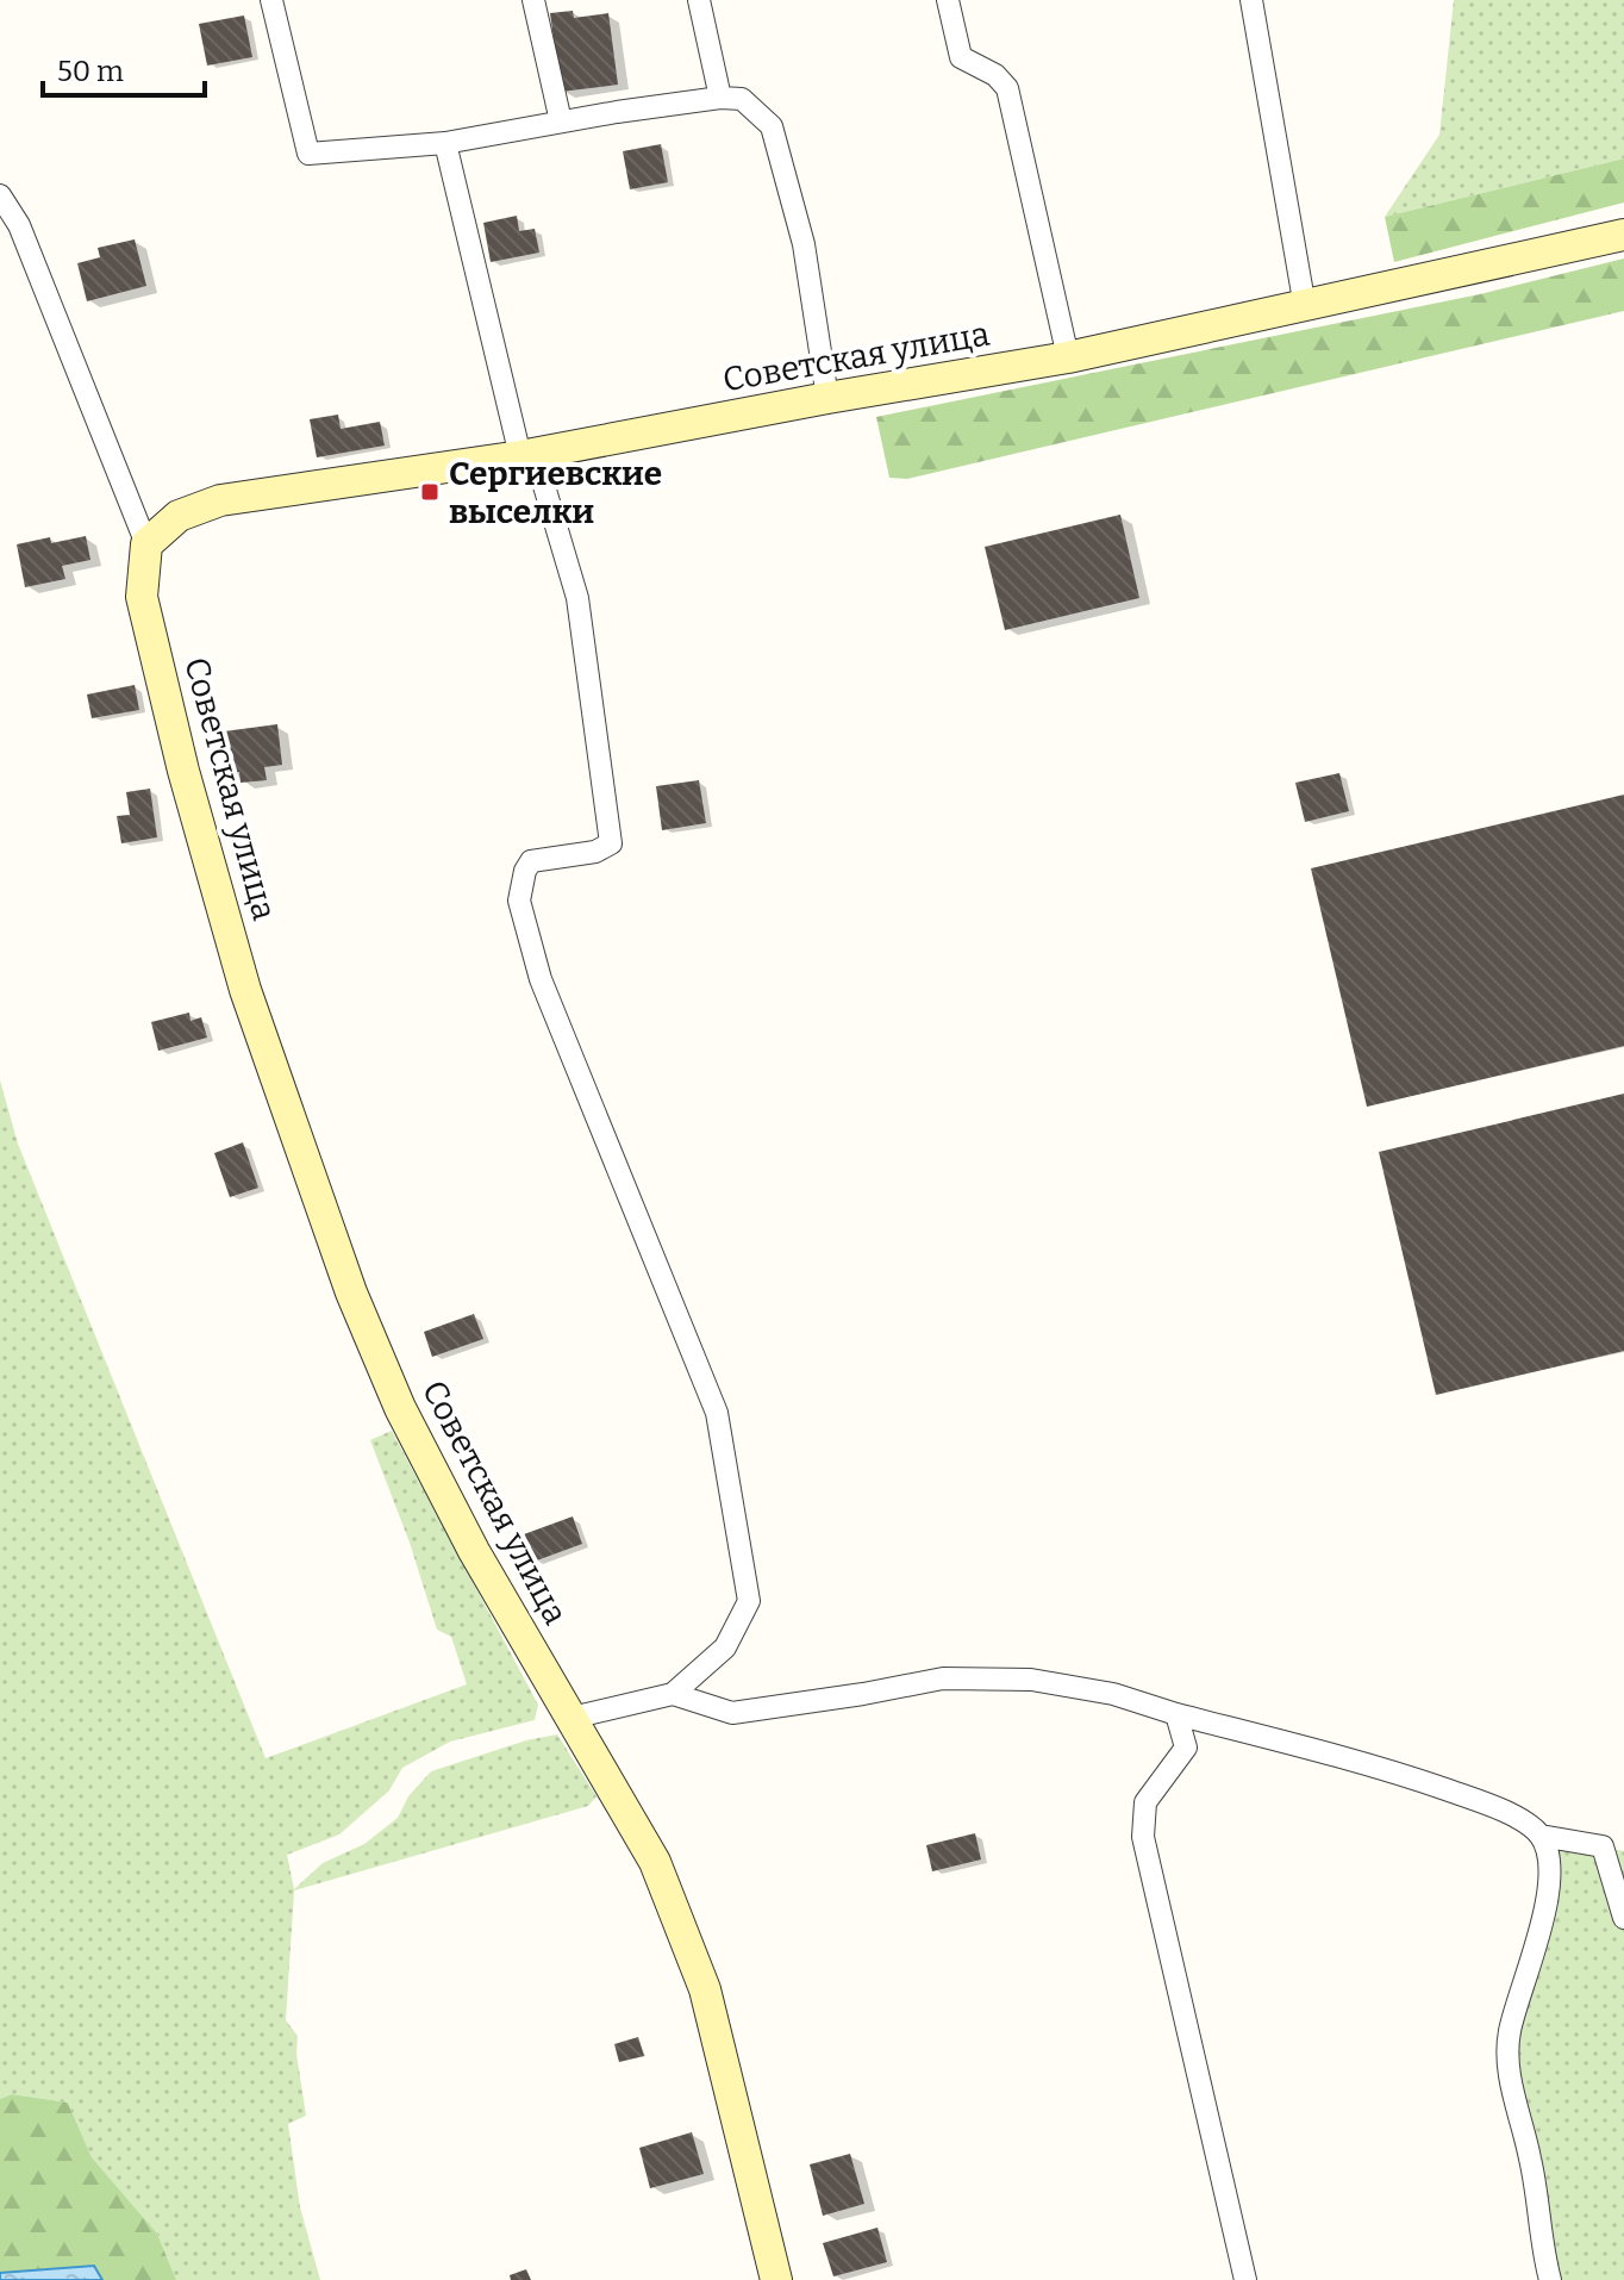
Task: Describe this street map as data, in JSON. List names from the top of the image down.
{
  "streets": {
    "street": ["Советская улица"]
  },
  "places": {
    "transit": ["Сергиевские выселки"]
  },
  "scale_bar": "50 m"
}
